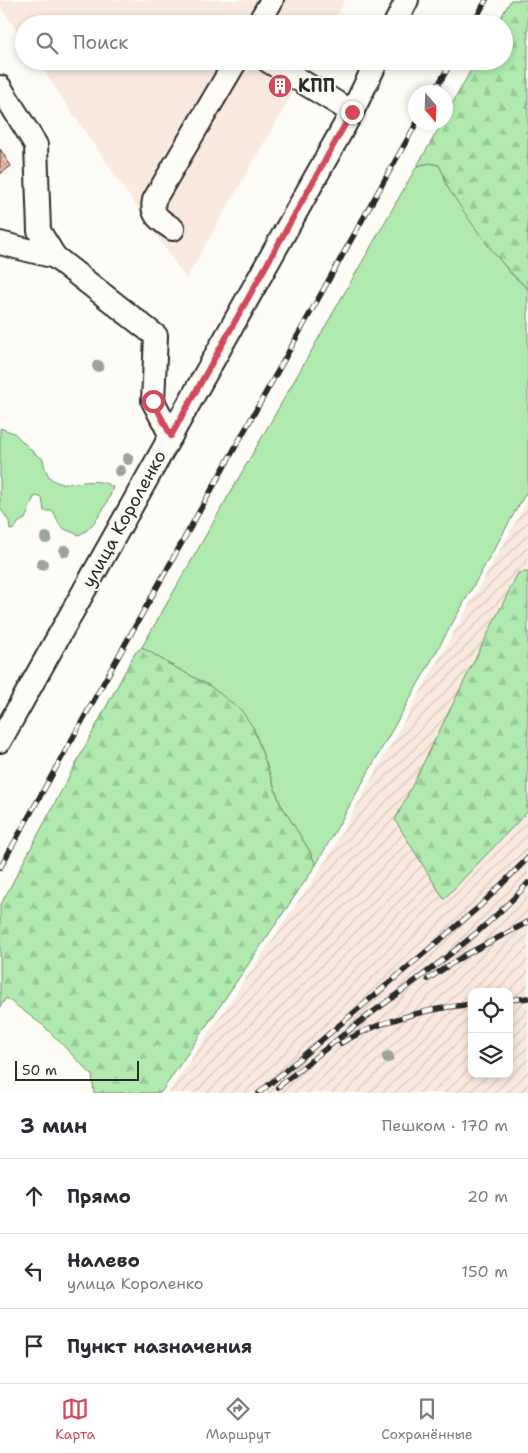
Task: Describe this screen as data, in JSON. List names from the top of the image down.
{
  "streets": {
    "street": ["улица Короленко"]
  },
  "places": {
    "building": ["КПП"]
  },
  "scale_bar": "50 m",
  "north": "bottom",
  "page": {
    "search": "Поиск",
    "scale": "50 m",
    "heading": ["3 мин", "Пешком · 170 m"],
    "list": [
      ["Прямо", "20 m"],
      ["Налево", "улица Короленко", "150 m"],
      "Пункт назначения"
    ],
    "nav": ["Карта", "Маршрут", "Сохранённые"]
  }
}
